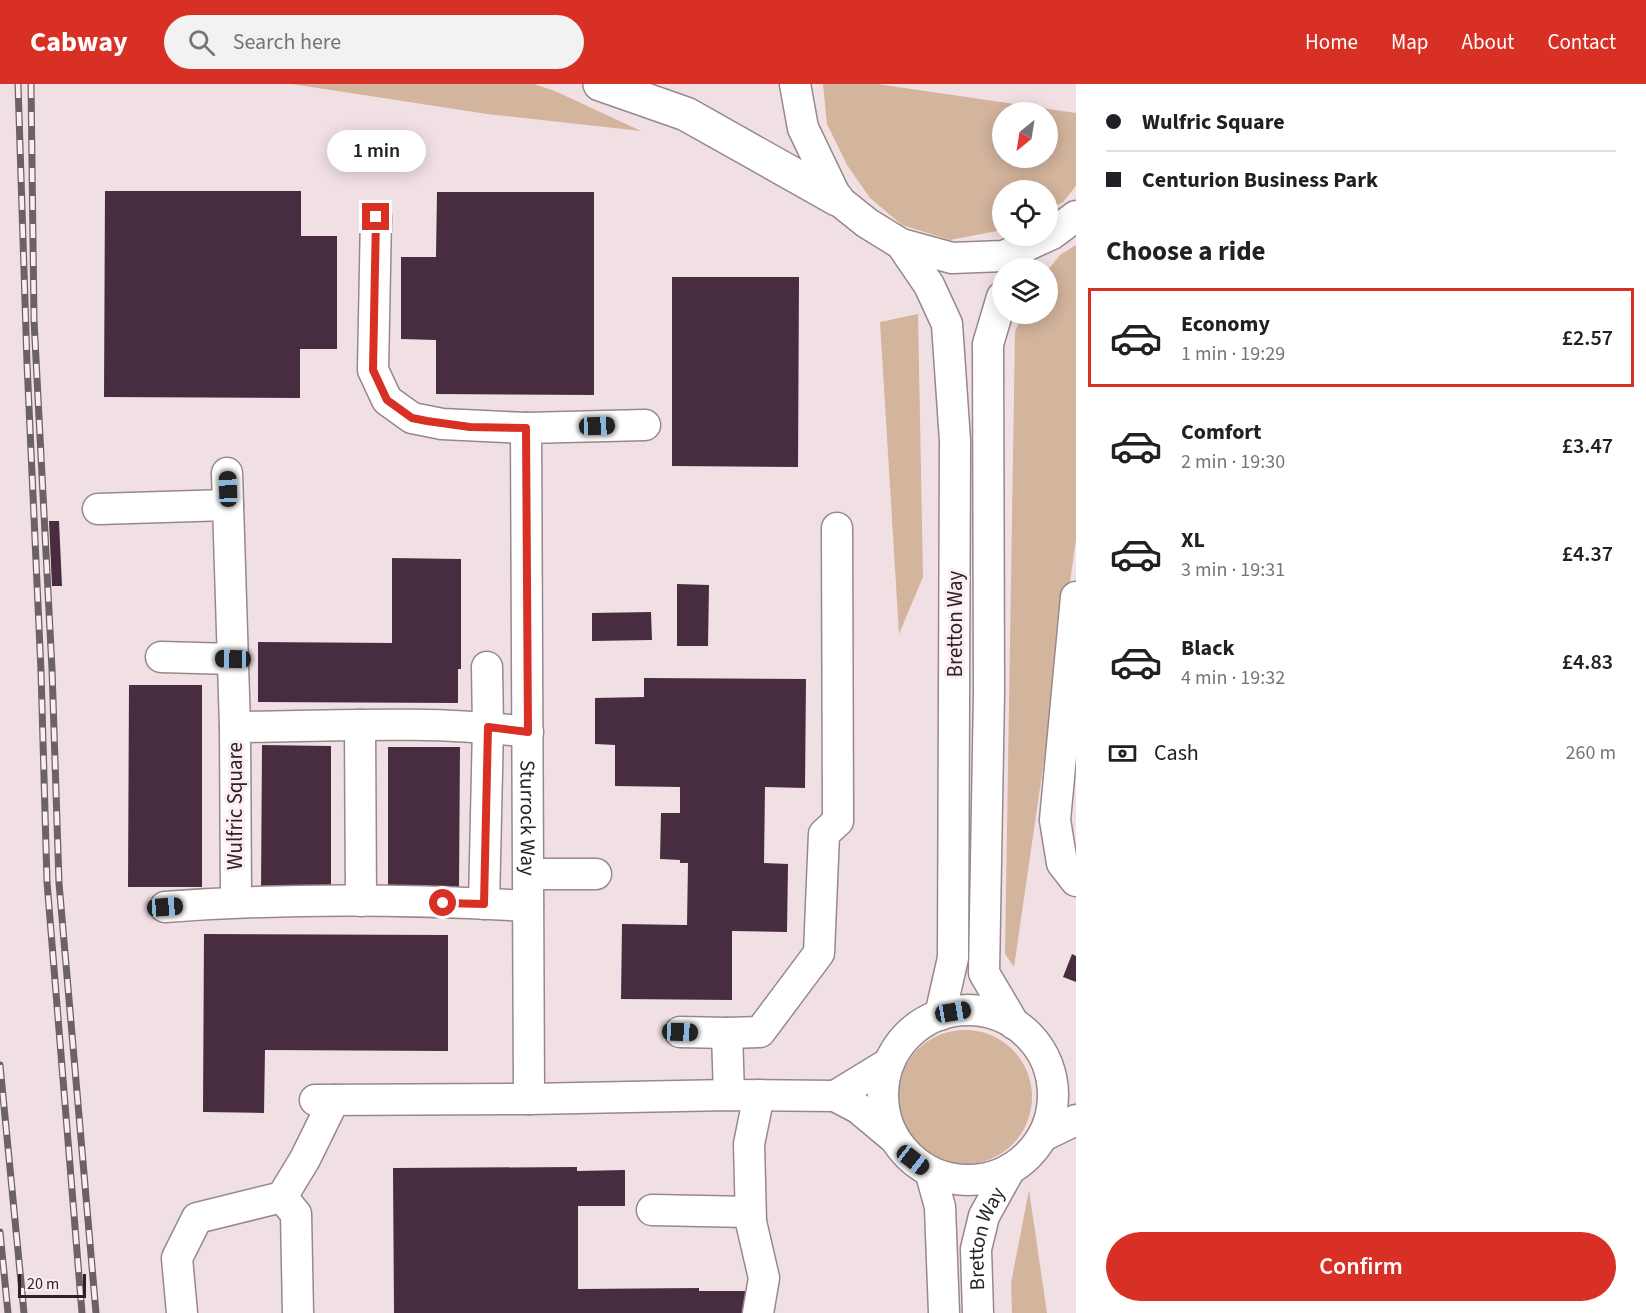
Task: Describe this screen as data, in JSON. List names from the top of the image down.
{
  "streets": {
    "street": ["Bretton Way", "Wulfric Square", "Sturrock Way"]
  },
  "crossings": [
    ["Wulfric Square", "Sturrock Way"]
  ],
  "scale_bar": "20 m",
  "north": "bottom left",
  "page": {
    "header": "Cabway",
    "search": "Search here",
    "nav": [
      "Home",
      "Map",
      "About",
      "Contact"
    ],
    "banner": ["Wulfric Square", "Centurion Business Park"],
    "bubble": "1 min",
    "heading": "Choose a ride",
    "list": [
      {
        "name": "Economy",
        "note": "1 min · 19:29",
        "value": "£2.57"
      },
      {
        "name": "Comfort",
        "note": "2 min · 19:30",
        "value": "£3.47"
      },
      {
        "name": "XL",
        "note": "3 min · 19:31",
        "value": "£4.37"
      },
      {
        "name": "Black",
        "note": "4 min · 19:32",
        "value": "£4.83"
      }
    ],
    "pay": ["Cash", "260 m"],
    "buttons": "Confirm",
    "scale": "20 m"
  }
}
